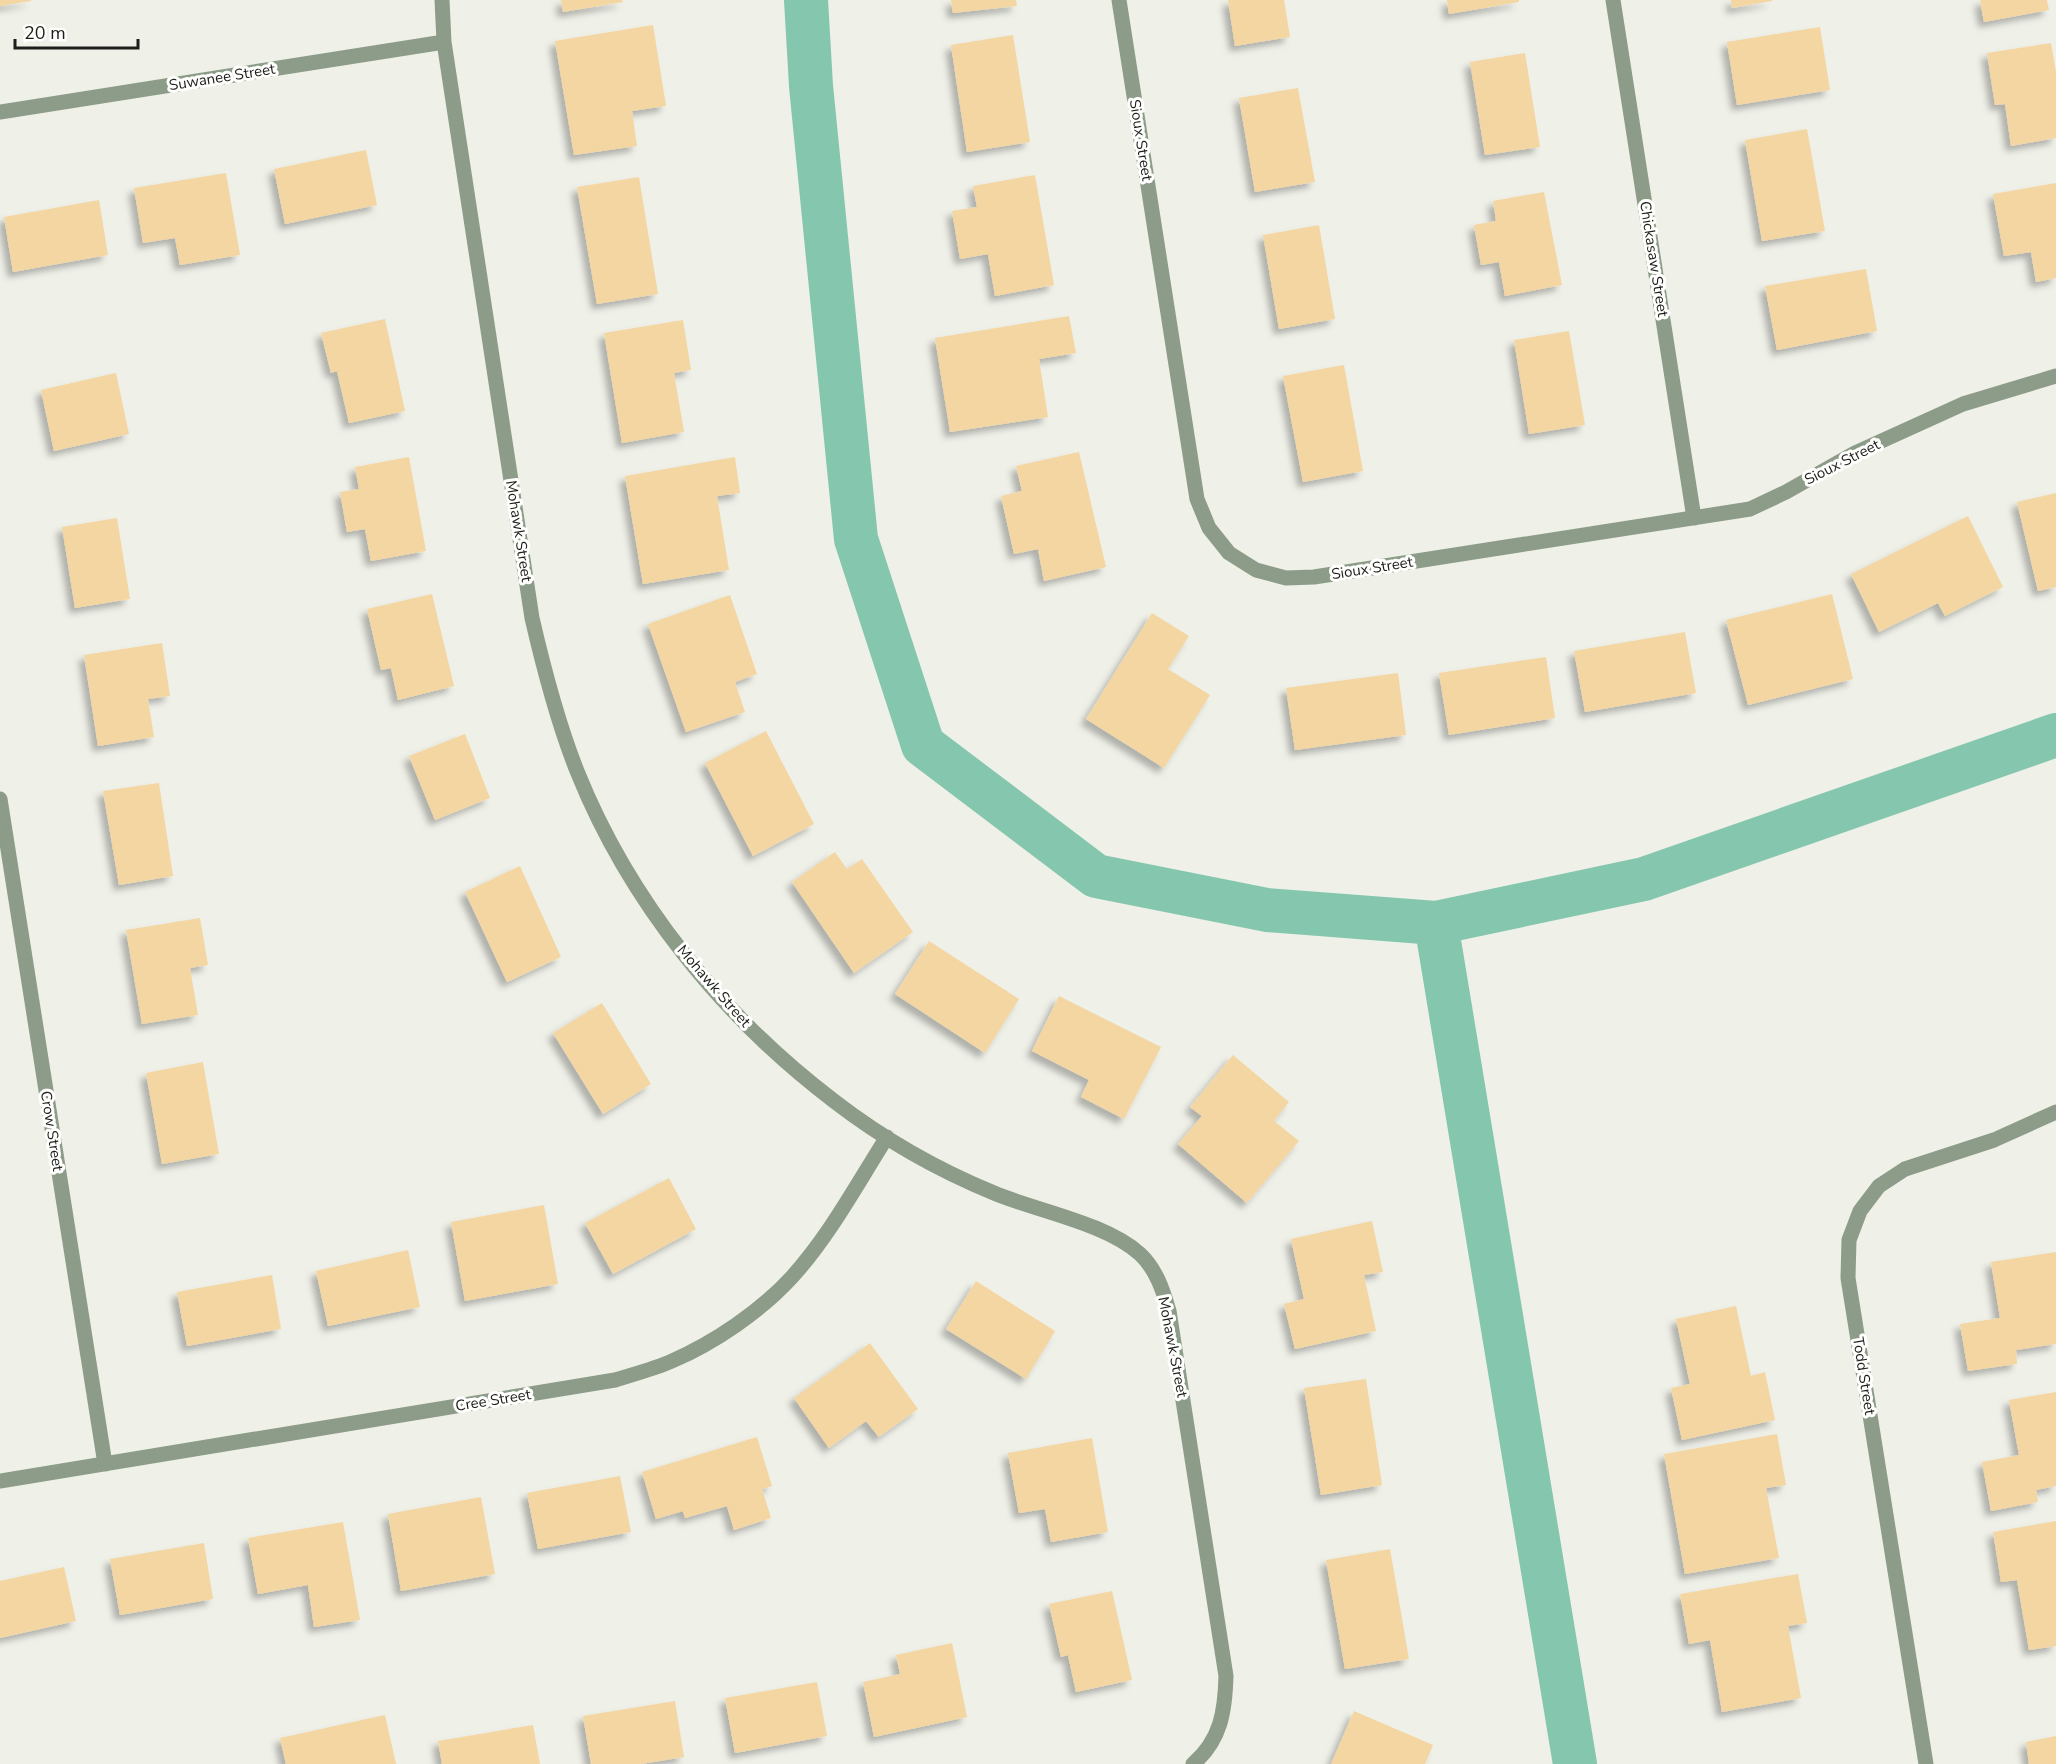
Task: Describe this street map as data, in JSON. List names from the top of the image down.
{
  "streets": {
    "street": [
      "Suwanee Street",
      "Sioux Street",
      "Chickasaw Street",
      "Mohawk Street",
      "Crow Street",
      "Todd Street",
      "Cree Street"
    ]
  },
  "crossings": [
    ["Suwanee Street", "Mohawk Street"],
    ["Sioux Street", "Chickasaw Street"],
    ["Mohawk Street", "Cree Street"],
    ["Crow Street", "Cree Street"]
  ],
  "scale_bar": "20 m"
}
